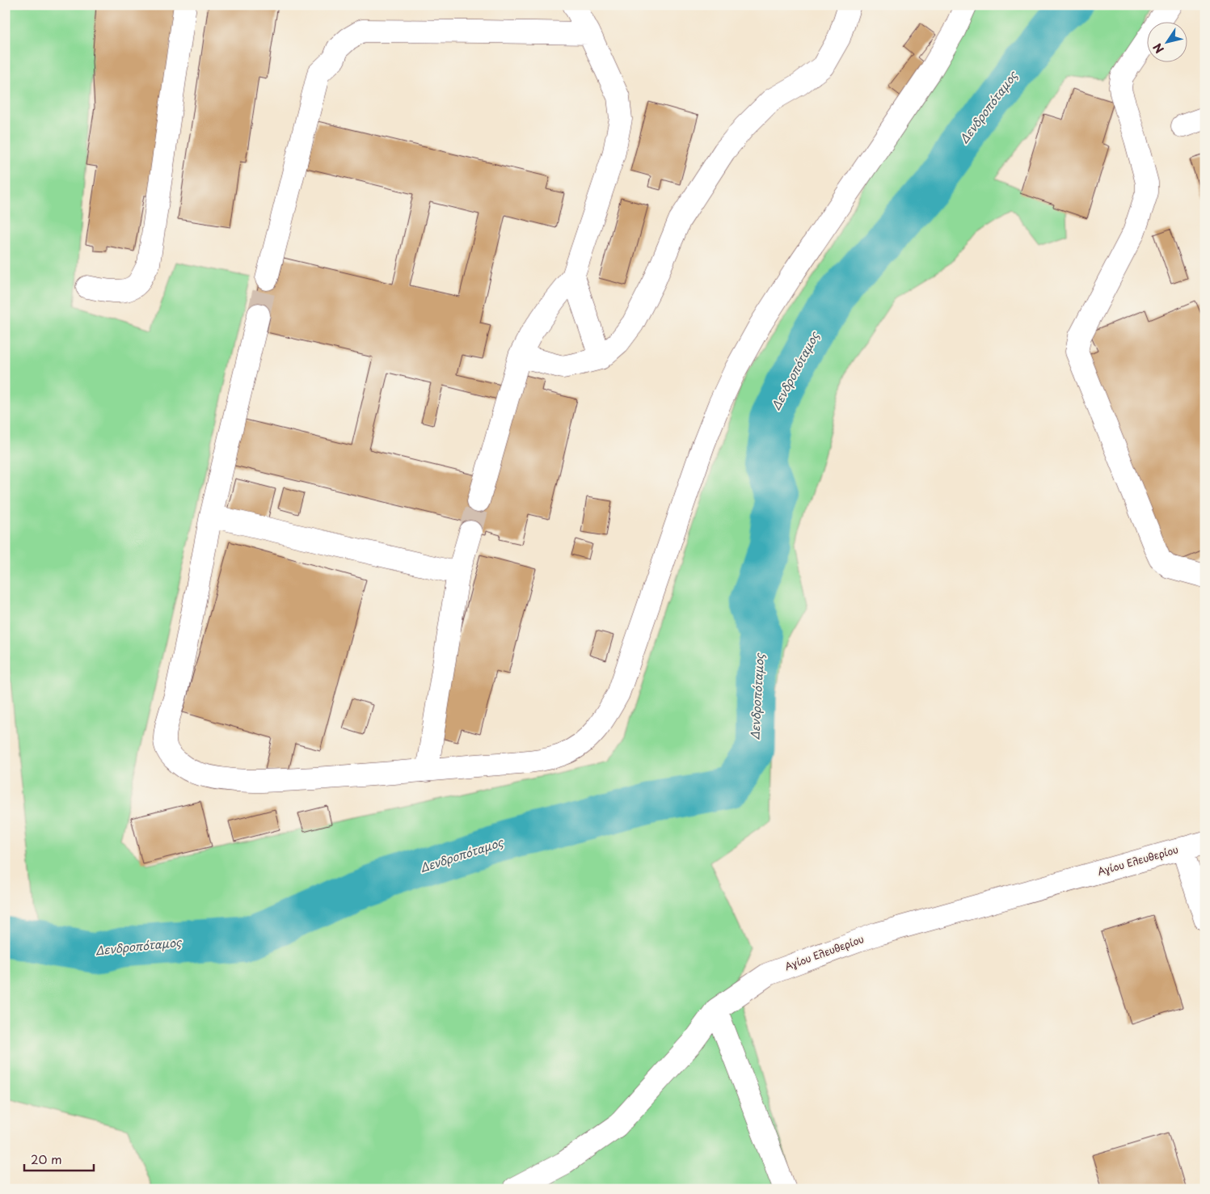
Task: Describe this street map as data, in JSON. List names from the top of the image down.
{
  "streets": {
    "street": ["Αγίου Ελευθερίου"]
  },
  "water": ["Δενδροπόταμος"],
  "scale_bar": "20 m",
  "north": "bottom left"
}
